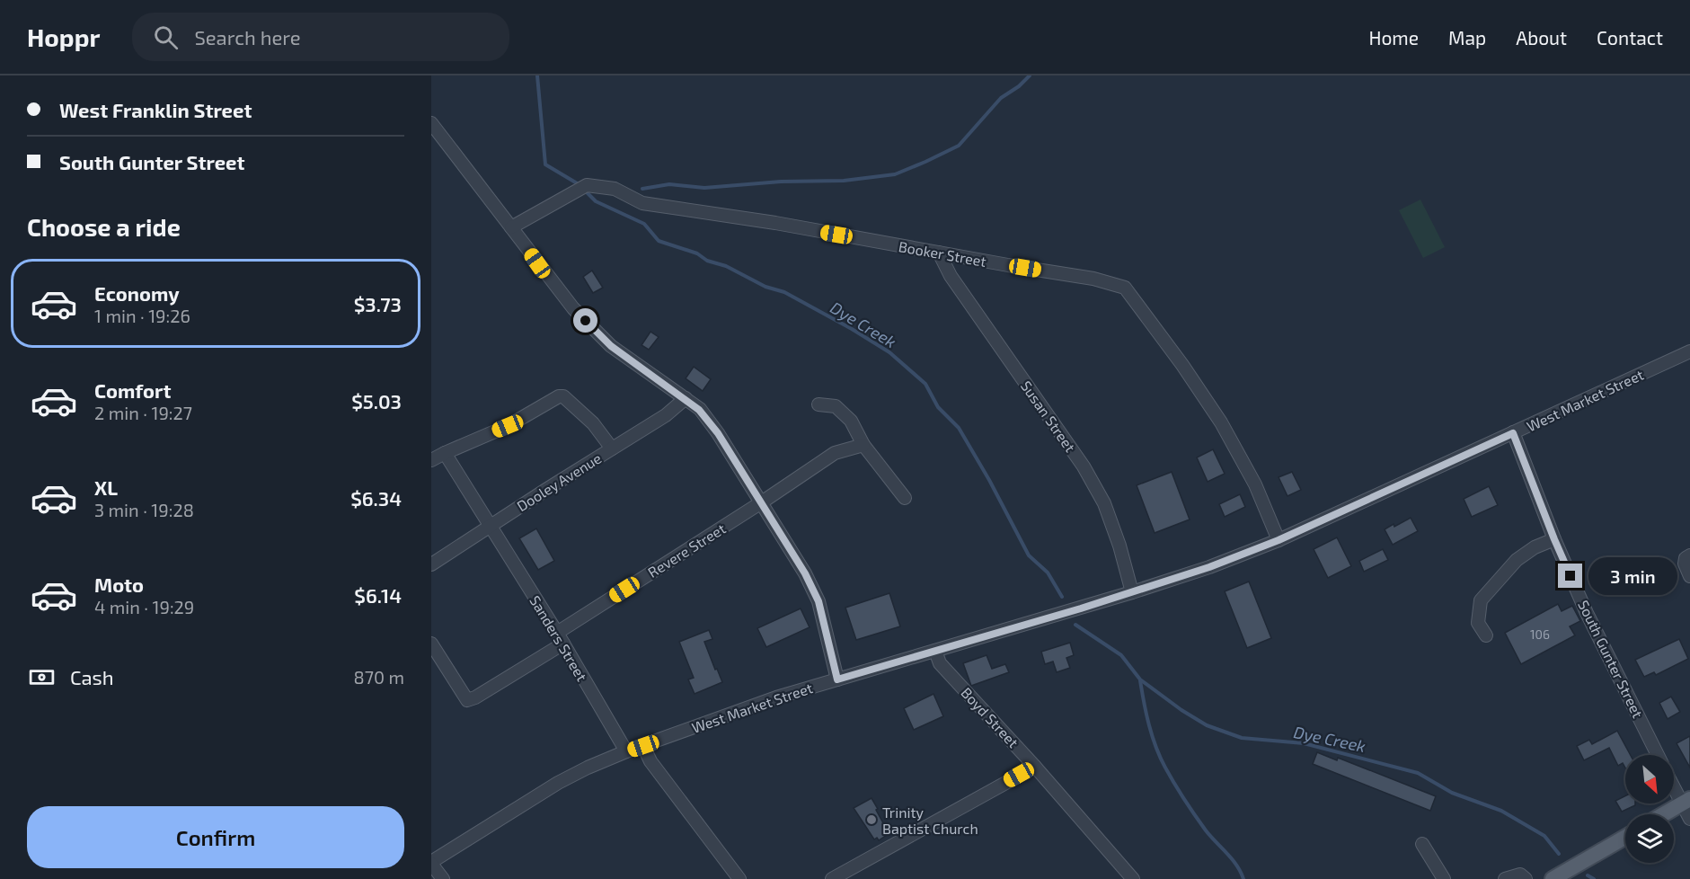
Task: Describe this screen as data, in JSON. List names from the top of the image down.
{
  "streets": {
    "street": [
      "Booker Street",
      "West Market Street",
      "Susan Street",
      "Dooley Avenue",
      "Revere Street",
      "Sanders Street",
      "South Gunter Street",
      "Boyd Street"
    ]
  },
  "crossings": [
    ["Booker Street", "West Market Street"],
    ["Booker Street", "Susan Street"],
    ["West Market Street", "Susan Street"],
    ["West Market Street", "Sanders Street"],
    ["West Market Street", "South Gunter Street"],
    ["West Market Street", "Boyd Street"],
    ["Dooley Avenue", "Sanders Street"],
    ["Revere Street", "Sanders Street"]
  ],
  "water": ["Dye Creek"],
  "places": ["Trinity Baptist Church"],
  "house_numbers": ["106"],
  "north": "bottom right",
  "page": {
    "header": "Hoppr",
    "search": "Search here",
    "nav": [
      "Home",
      "Map",
      "About",
      "Contact"
    ],
    "banner": ["West Franklin Street", "South Gunter Street"],
    "heading": "Choose a ride",
    "list": [
      {
        "name": "Economy",
        "note": "1 min · 19:26",
        "value": "$3.73"
      },
      {
        "name": "Comfort",
        "note": "2 min · 19:27",
        "value": "$5.03"
      },
      {
        "name": "XL",
        "note": "3 min · 19:28",
        "value": "$6.34"
      },
      {
        "name": "Moto",
        "note": "4 min · 19:29",
        "value": "$6.14"
      }
    ],
    "bubble": "3 min",
    "pay": ["Cash", "870 m"],
    "buttons": "Confirm"
  }
}
